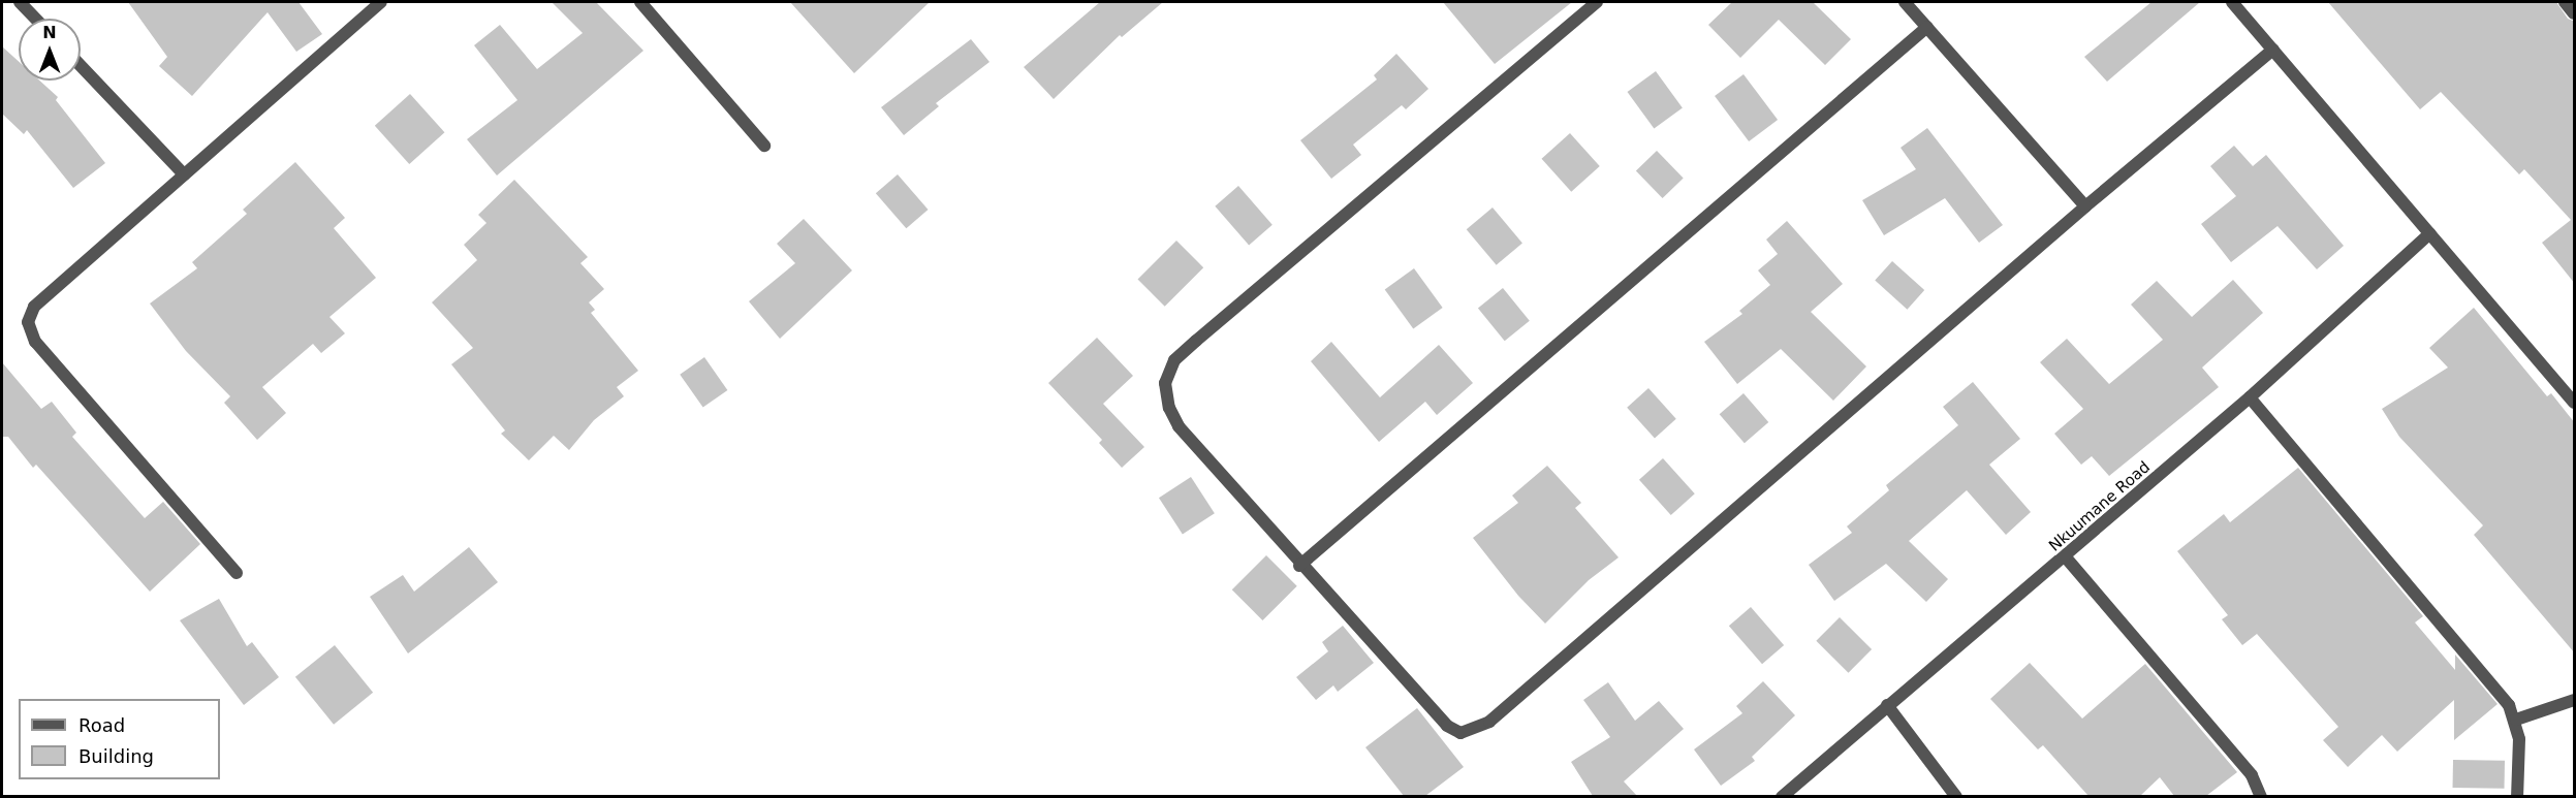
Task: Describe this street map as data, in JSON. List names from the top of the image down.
{
  "streets": {
    "street": ["Nkuumane Road"]
  },
  "legend": ["Road", "Building"],
  "north": "top"
}
